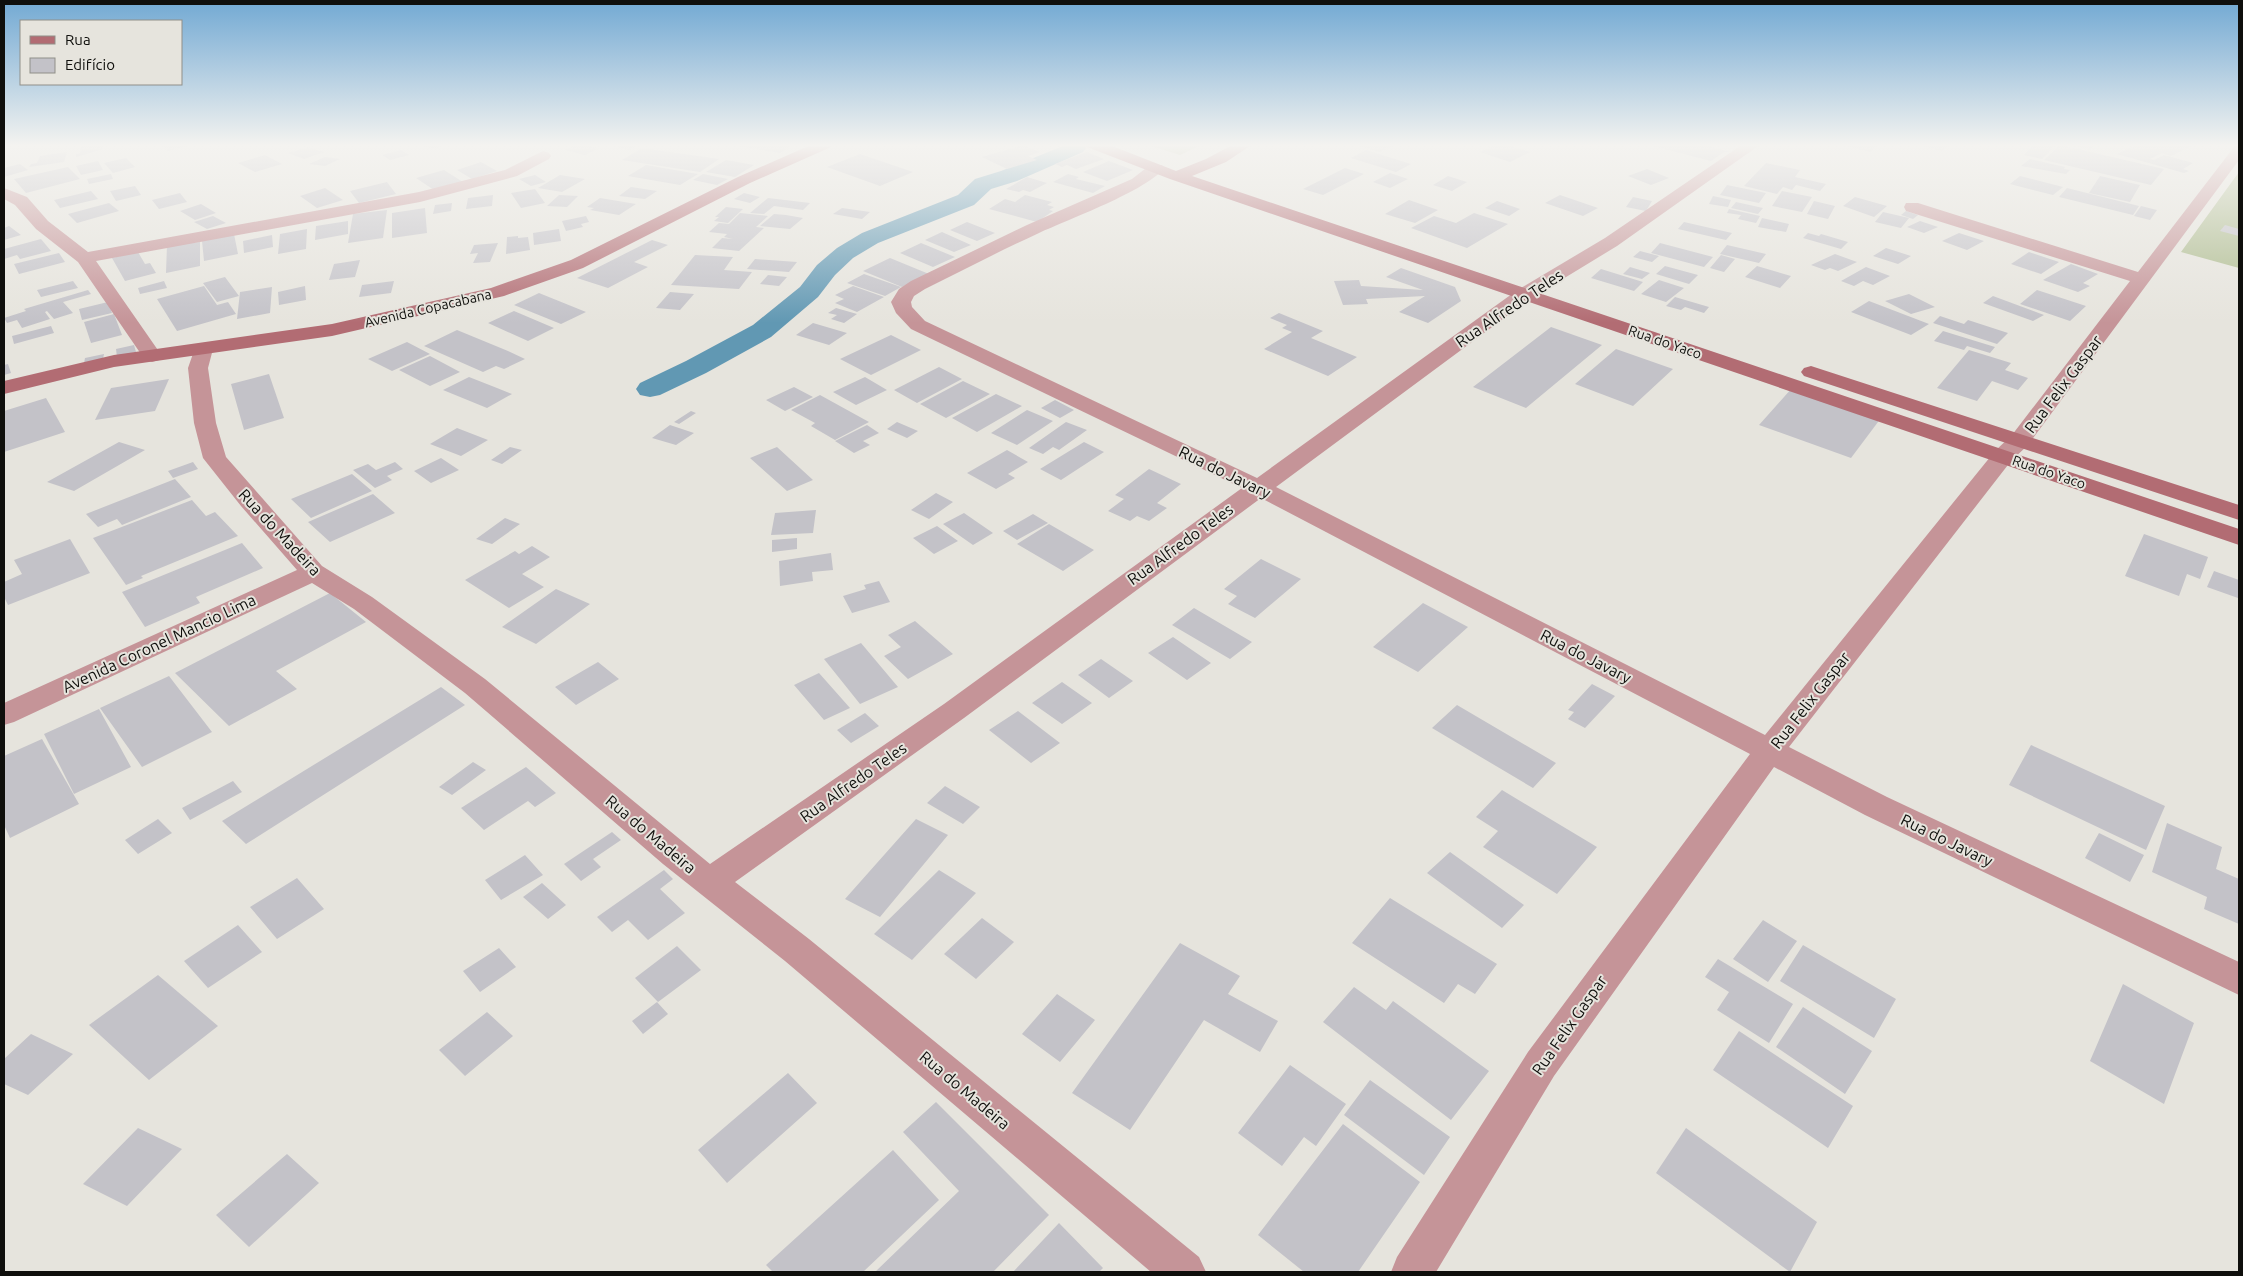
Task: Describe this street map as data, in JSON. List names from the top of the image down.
{
  "streets": {
    "street": [
      "Avenida Copacabana",
      "Rua Alfredo Teles",
      "Rua do Yaco",
      "Rua Felix Gaspar",
      "Rua do Javary",
      "Rua do Madeira",
      "Avenida Coronel Mancio Lima"
    ]
  },
  "crossings": [
    ["Avenida Copacabana", "Rua do Madeira"],
    ["Rua Alfredo Teles", "Rua do Yaco"],
    ["Rua Alfredo Teles", "Rua do Javary"],
    ["Rua Alfredo Teles", "Rua do Madeira"],
    ["Rua do Yaco", "Rua Felix Gaspar"],
    ["Rua Felix Gaspar", "Rua do Javary"],
    ["Rua do Madeira", "Avenida Coronel Mancio Lima"]
  ],
  "legend": ["Rua", "Edifício"]
}
